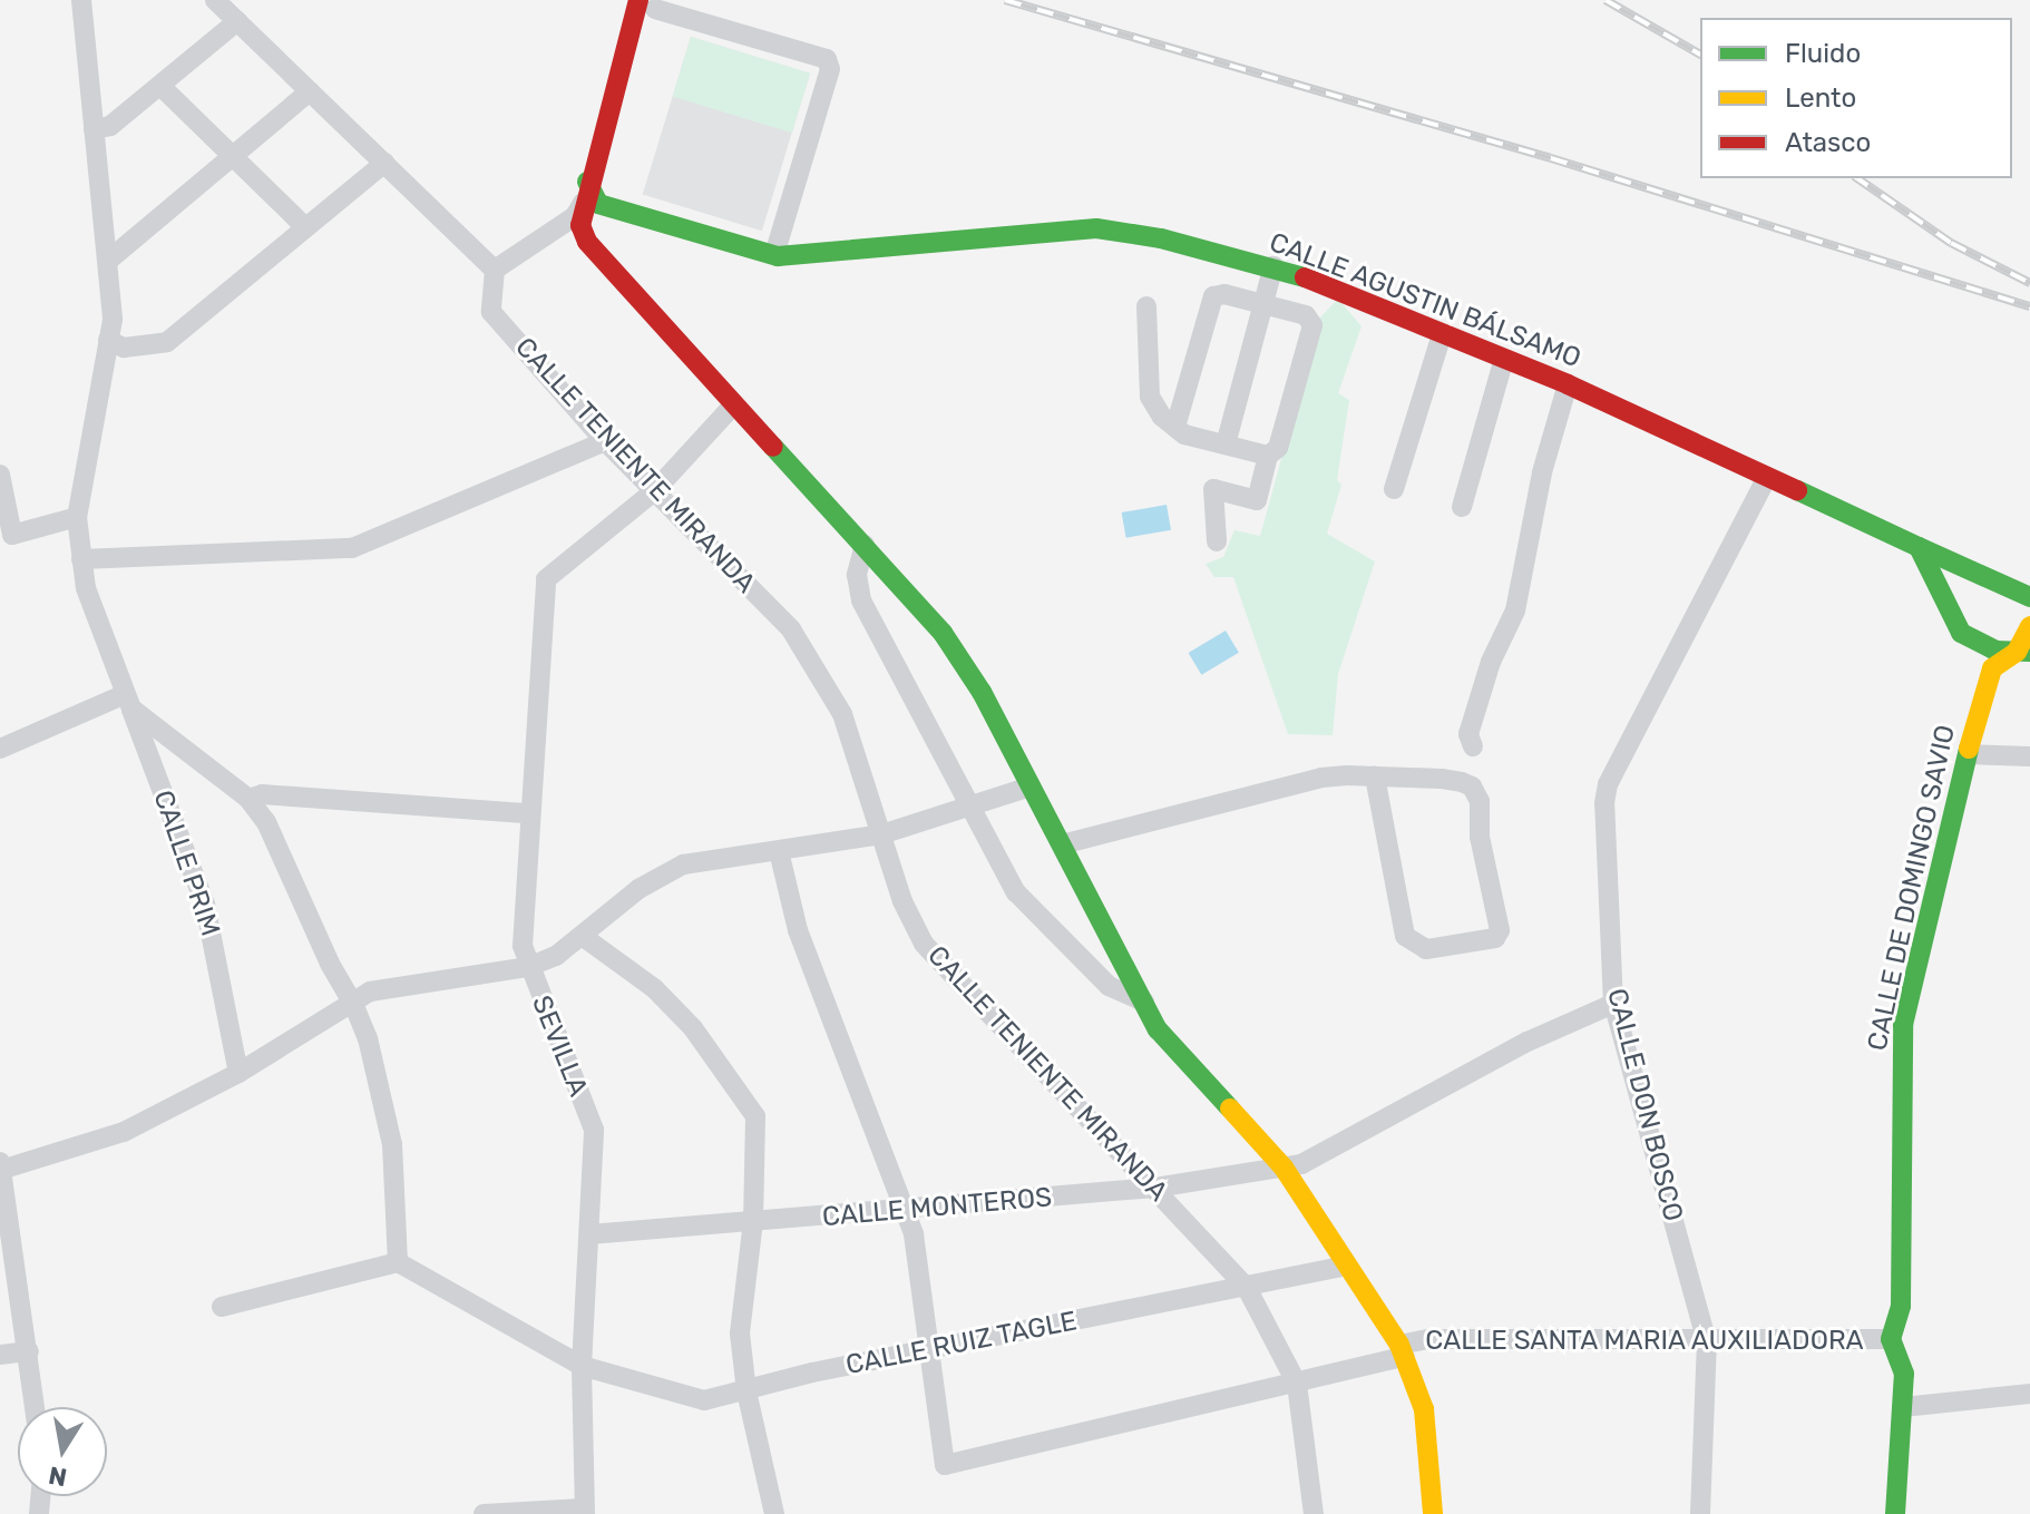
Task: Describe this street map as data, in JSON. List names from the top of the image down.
{
  "streets": {
    "street": [
      "CALLE AGUSTIN BÁLSAMO",
      "CALLE TENIENTE MIRANDA",
      "CALLE PRIM",
      "CALLE DE DOMINGO SAVIO",
      "SEVILLA",
      "CALLE DON BOSCO",
      "CALLE MONTEROS",
      "CALLE SANTA MARIA AUXILIADORA",
      "CALLE RUIZ TAGLE"
    ]
  },
  "crossings": [
    ["CALLE AGUSTIN BÁLSAMO", "CALLE DON BOSCO"],
    ["CALLE TENIENTE MIRANDA", "SEVILLA"],
    ["CALLE TENIENTE MIRANDA", "CALLE MONTEROS"],
    ["CALLE TENIENTE MIRANDA", "CALLE SANTA MARIA AUXILIADORA"],
    ["CALLE TENIENTE MIRANDA", "CALLE RUIZ TAGLE"],
    ["CALLE DE DOMINGO SAVIO", "CALLE SANTA MARIA AUXILIADORA"],
    ["SEVILLA", "CALLE MONTEROS"],
    ["SEVILLA", "CALLE RUIZ TAGLE"],
    ["CALLE DON BOSCO", "CALLE MONTEROS"],
    ["CALLE DON BOSCO", "CALLE SANTA MARIA AUXILIADORA"],
    ["CALLE SANTA MARIA AUXILIADORA", "CALLE RUIZ TAGLE"]
  ],
  "legend": ["Fluido", "Lento", "Atasco"],
  "north": "bottom"
}
